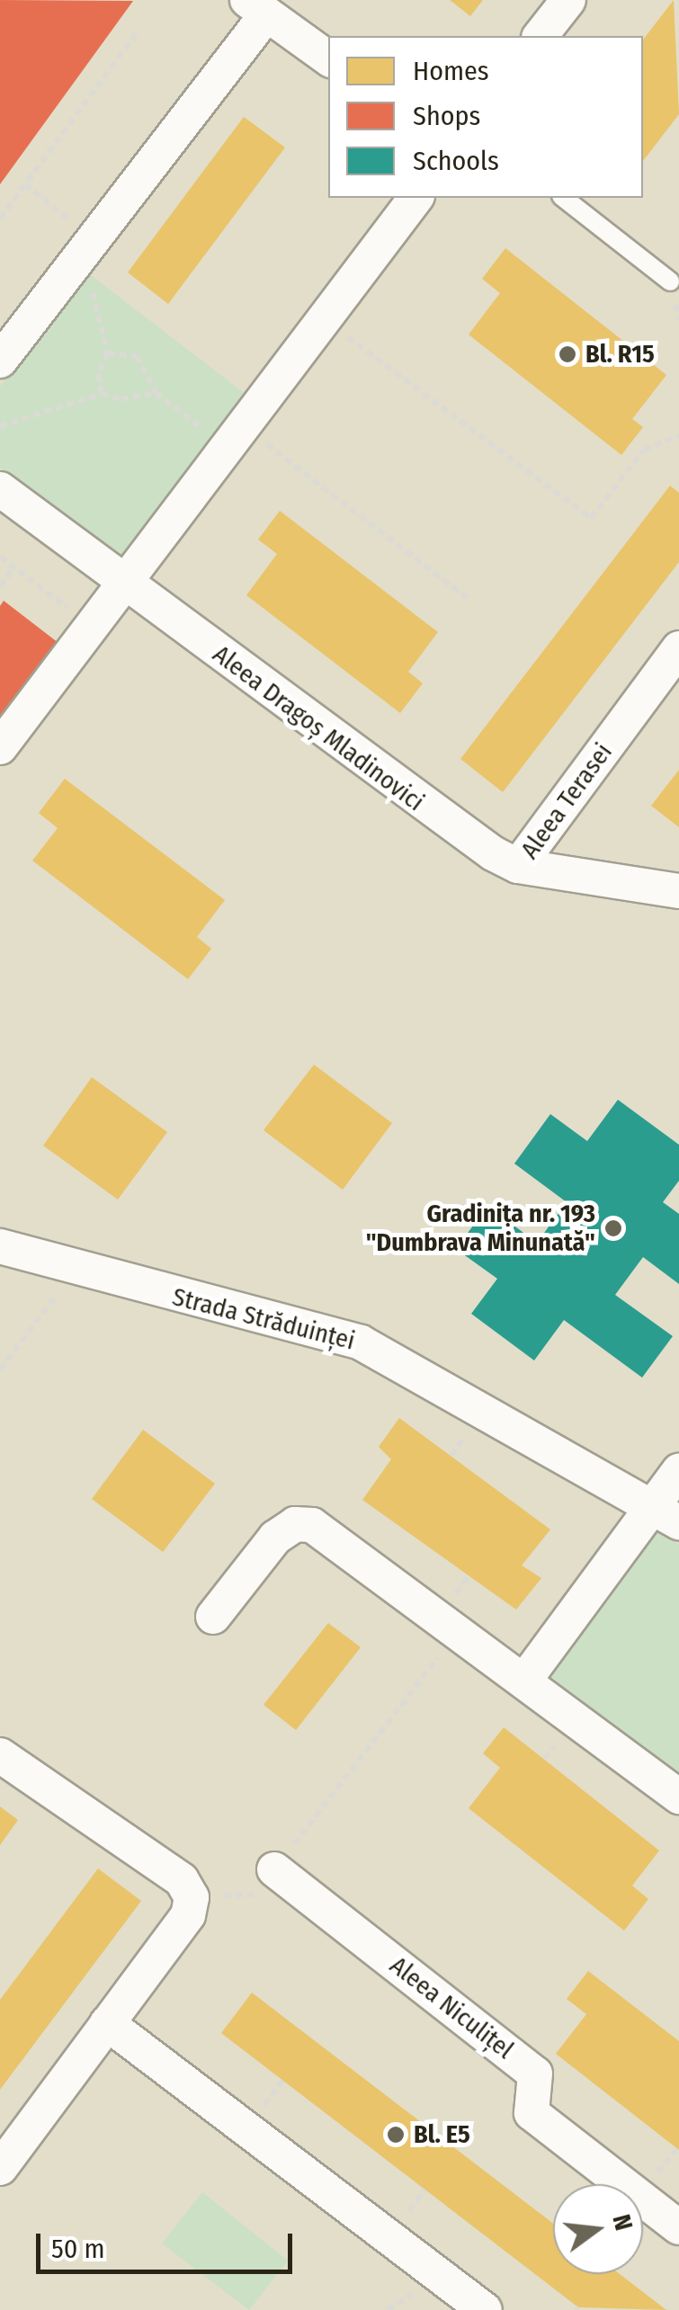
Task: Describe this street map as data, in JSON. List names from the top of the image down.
{
  "streets": {
    "street": [
      "Aleea Dragoș Mladinovici",
      "Aleea Terasei",
      "Strada Străduinței",
      "Aleea Niculițel"
    ]
  },
  "crossings": [
    ["Aleea Dragoș Mladinovici", "Aleea Terasei"]
  ],
  "places": ["Bl. R15", "Gradinița nr. 193 \"Dumbrava Minunată\"", "Bl. E5"],
  "legend": ["Homes", "Shops", "Schools"],
  "scale_bar": "50 m",
  "north": "right"
}
